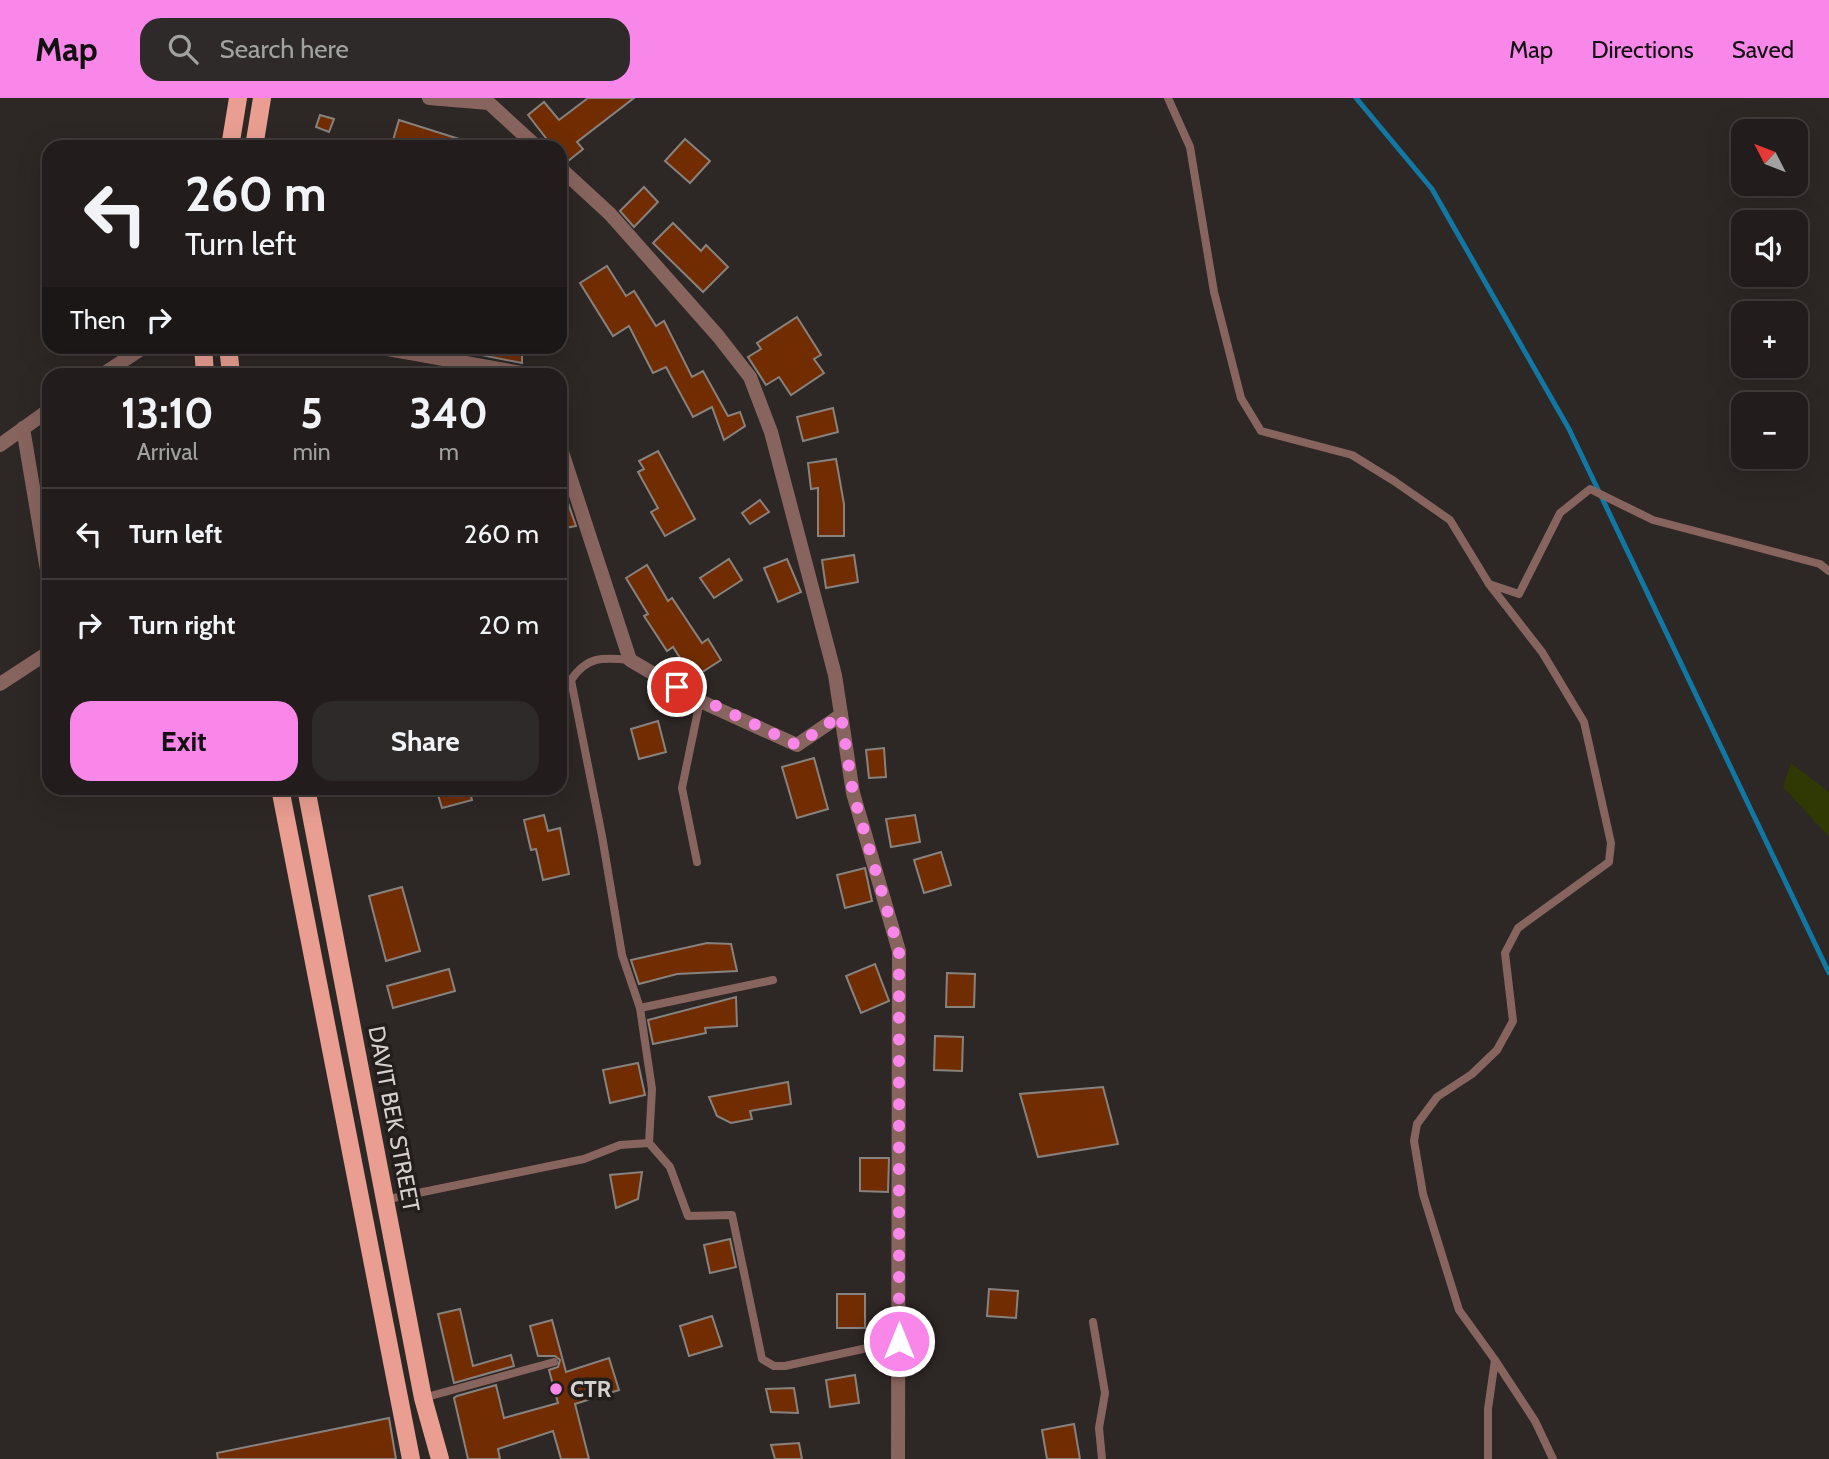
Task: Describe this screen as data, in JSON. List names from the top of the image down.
{
  "streets": {
    "main road": ["DAVIT BEK STREET"]
  },
  "places": ["CTR"],
  "north": "top left",
  "page": {
    "header": "Map",
    "search": "Search here",
    "nav": ["Map", "Directions", "Saved"],
    "map_buttons": ["+", "−"],
    "turn": ["260 m", "Turn left"],
    "then": "Then",
    "eta": [
      "13:10",
      "Arrival",
      "5",
      "min",
      "340",
      "m"
    ],
    "list": [
      {
        "name": "Turn left",
        "value": "260 m"
      },
      {
        "name": "Turn right",
        "value": "20 m"
      }
    ],
    "buttons": ["Exit", "Share"]
  }
}
